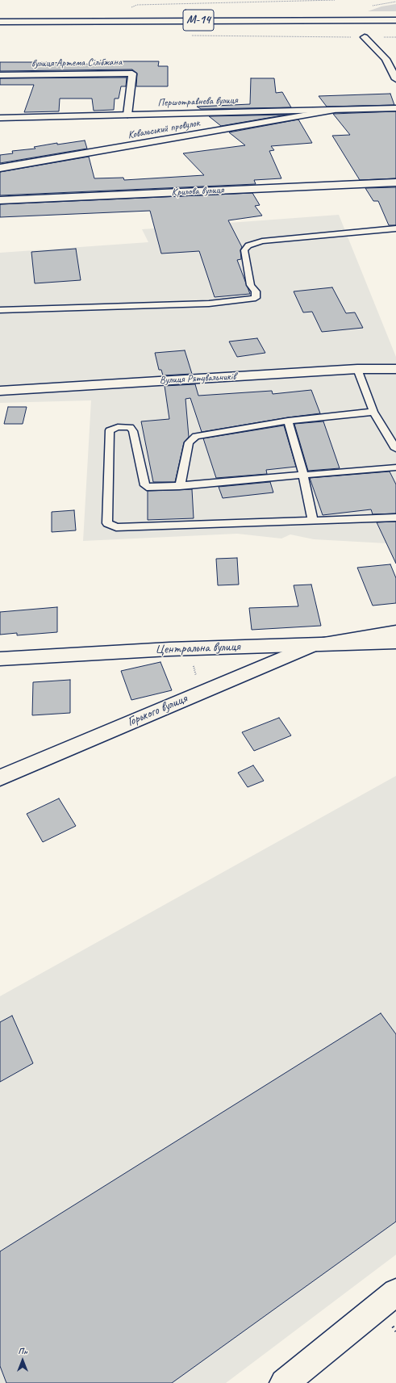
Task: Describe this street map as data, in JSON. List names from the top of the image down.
{
  "streets": {
    "main road": [
      "М-14",
      "вулиця Артема Сілібжана",
      "Першотравнева вулиця",
      "Ковальський провулок",
      "Крилова вулиця",
      "Вулиця Рятувальників",
      "Центральна вулиця",
      "Горького вулиця"
    ]
  },
  "crossings": [
    ["вулиця Артема Сілібжана", "Першотравнева вулиця"],
    ["Першотравнева вулиця", "Ковальський провулок"],
    ["Центральна вулиця", "Горького вулиця"]
  ],
  "north": "top"
}
